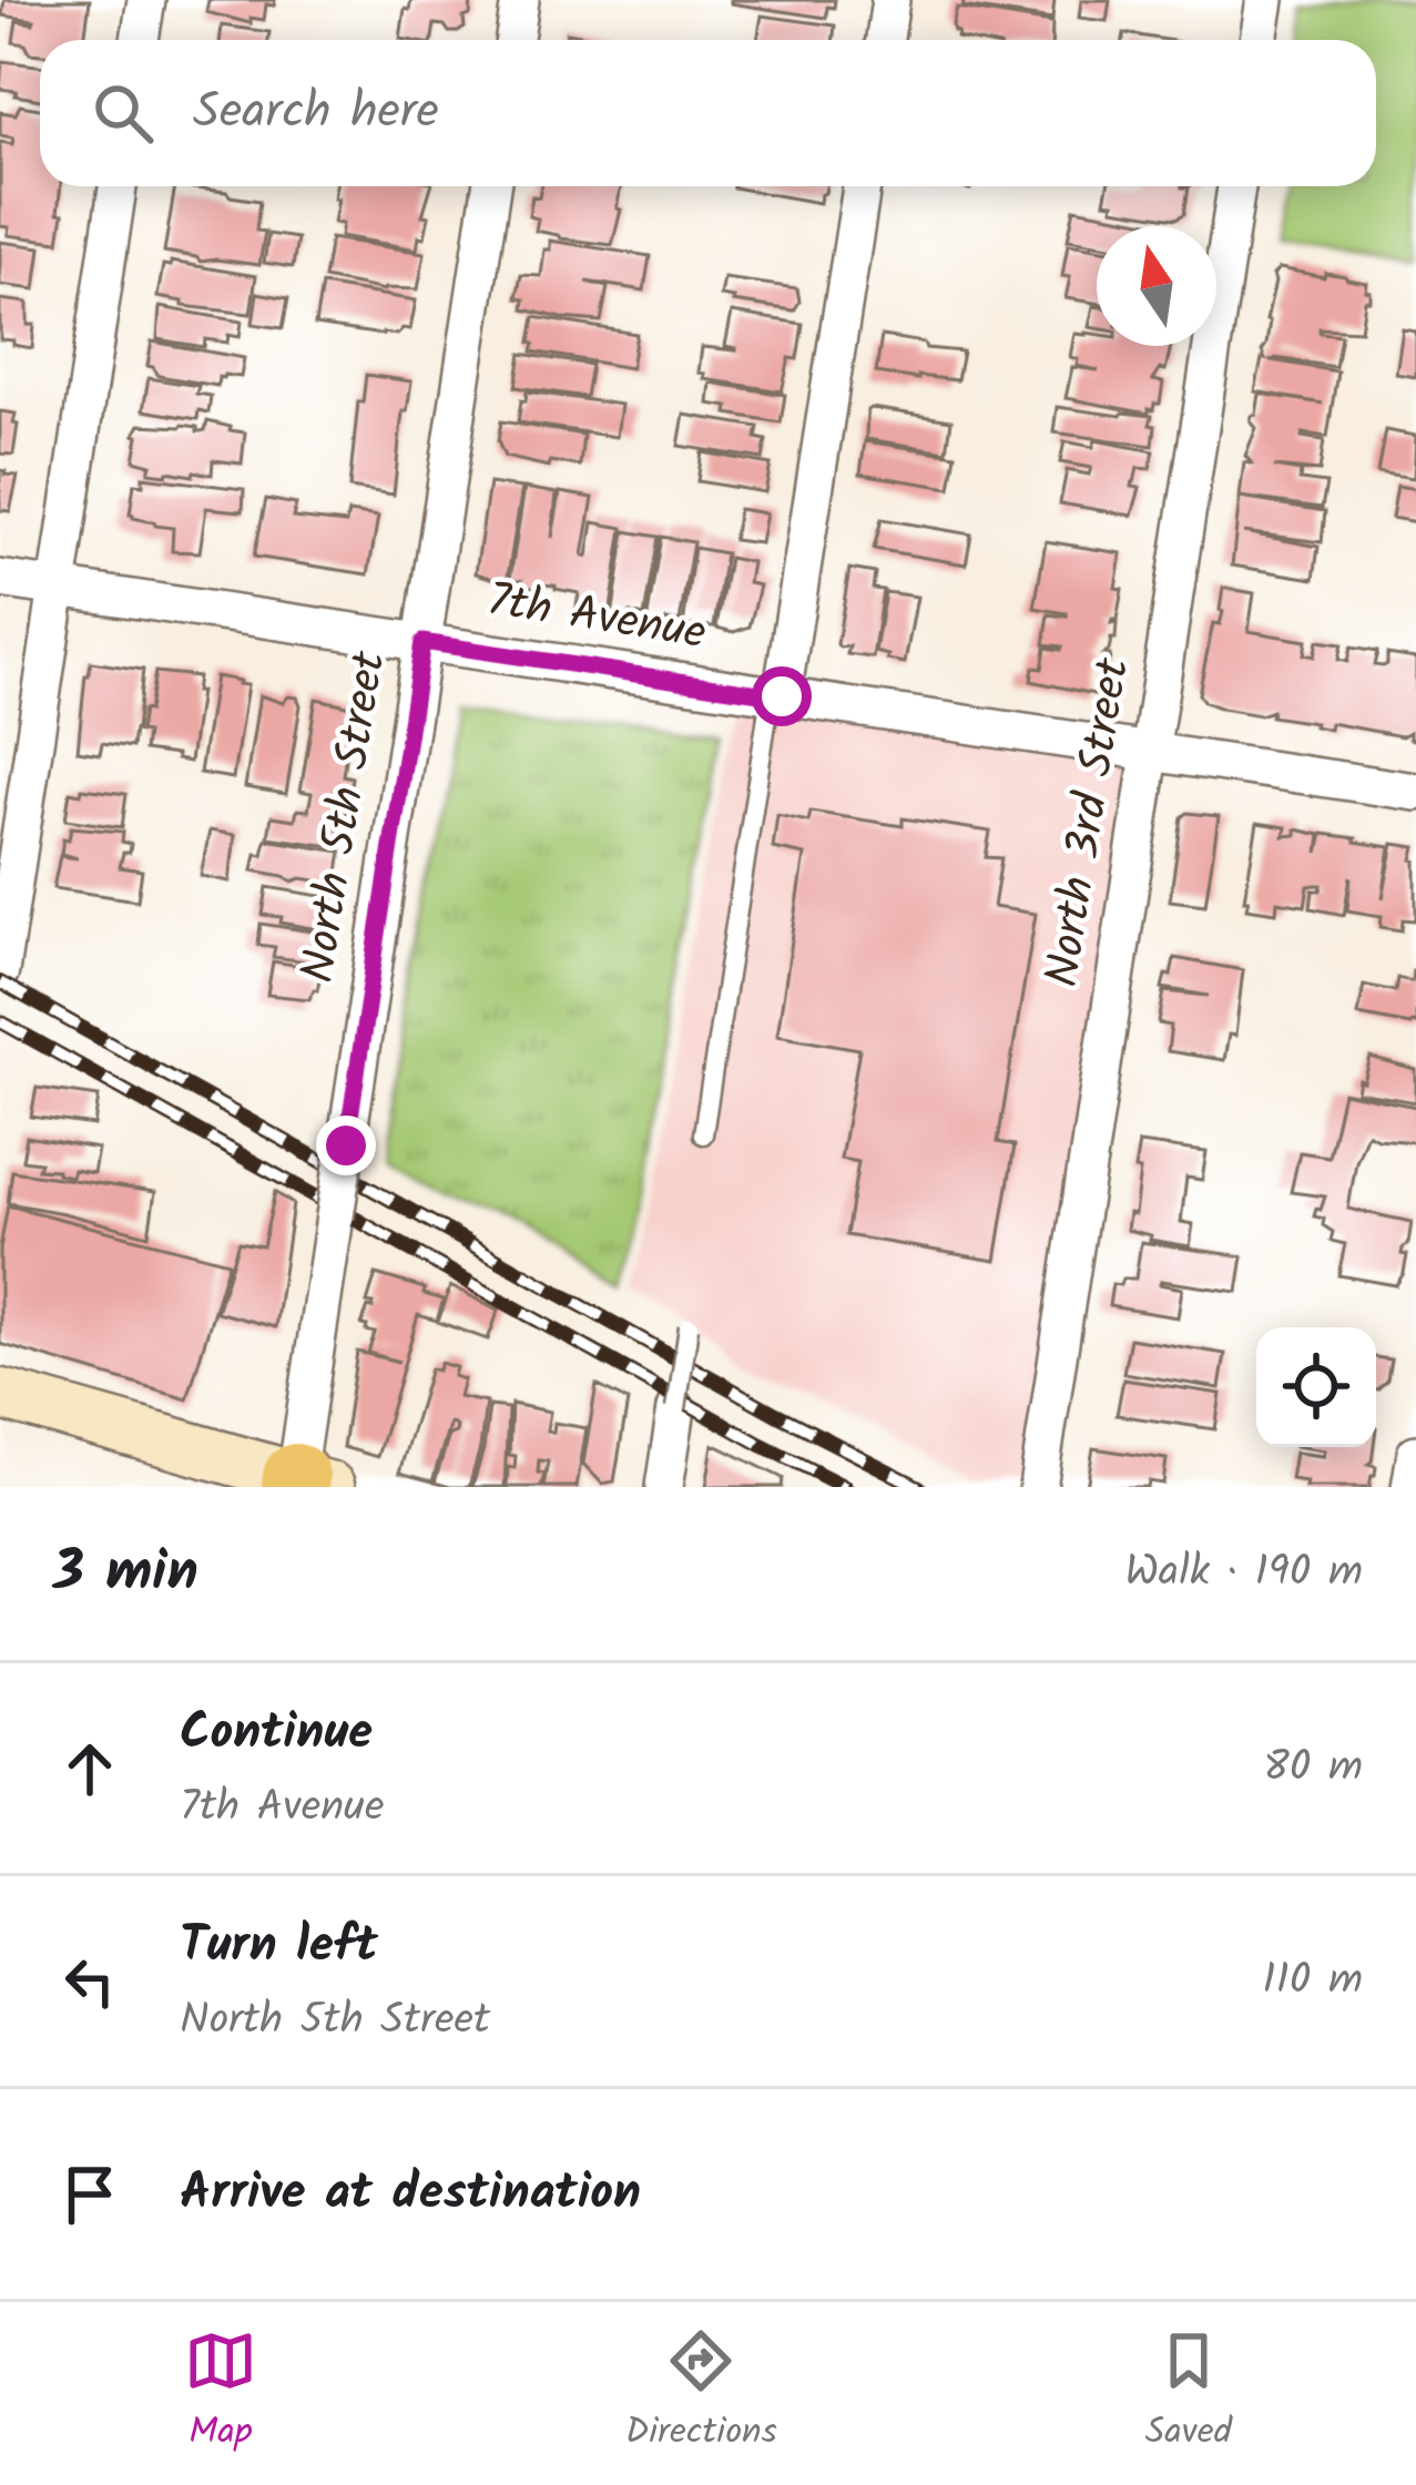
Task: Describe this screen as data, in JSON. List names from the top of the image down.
{
  "streets": {
    "street": ["7th Avenue", "North 5th Street", "North 3rd Street"]
  },
  "crossings": [
    ["7th Avenue", "North 5th Street"],
    ["7th Avenue", "North 3rd Street"]
  ],
  "north": "top",
  "page": {
    "search": "Search here",
    "heading": ["3 min", "Walk · 190 m"],
    "list": [
      ["Continue", "7th Avenue", "80 m"],
      ["Turn left", "North 5th Street", "110 m"],
      "Arrive at destination"
    ],
    "nav": ["Map", "Directions", "Saved"]
  }
}
